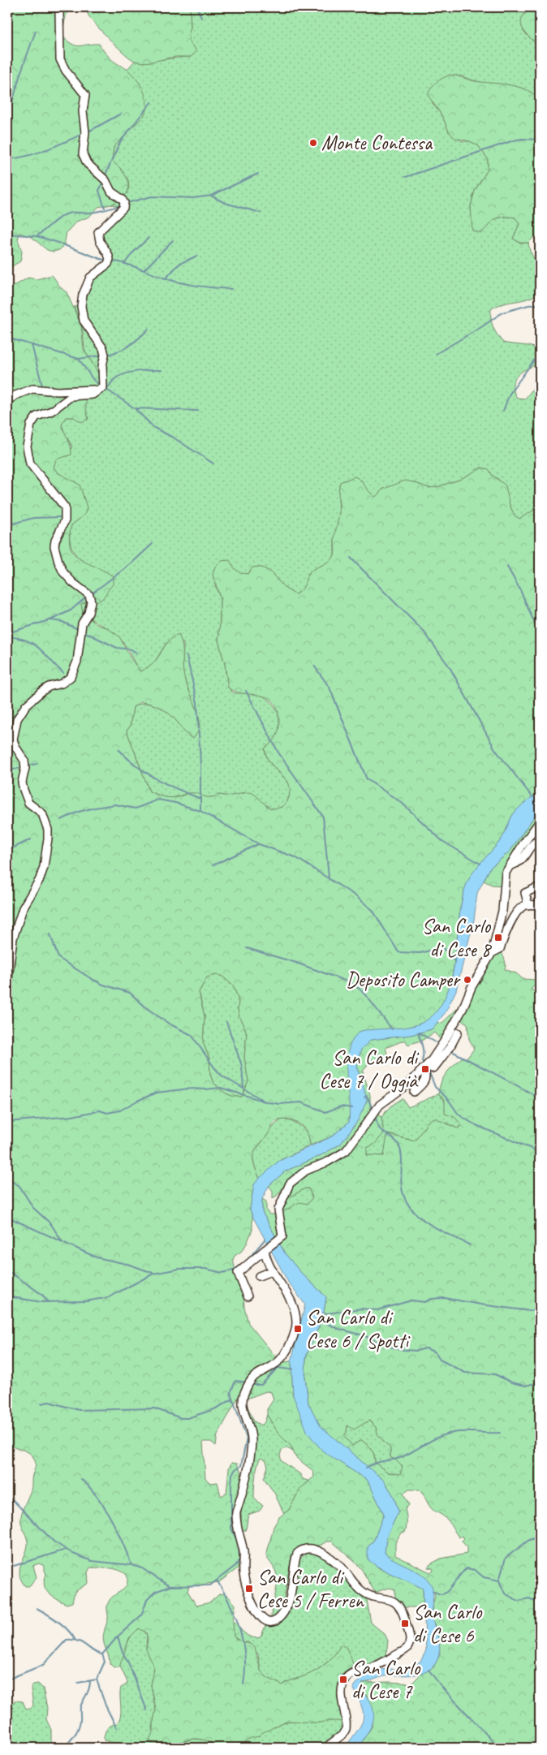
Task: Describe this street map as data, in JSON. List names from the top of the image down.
{
  "places": {
    "other": ["Monte Contessa", "Deposito Camper"],
    "transit": [
      "San Carlo di Cese 8",
      "San Carlo di Cese 7 / Oggià",
      "San Carlo di Cese 6 / Spotti",
      "San Carlo di Cese 5 / Ferren",
      "San Carlo di Cese 6",
      "San Carlo di Cese 7"
    ]
  }
}
